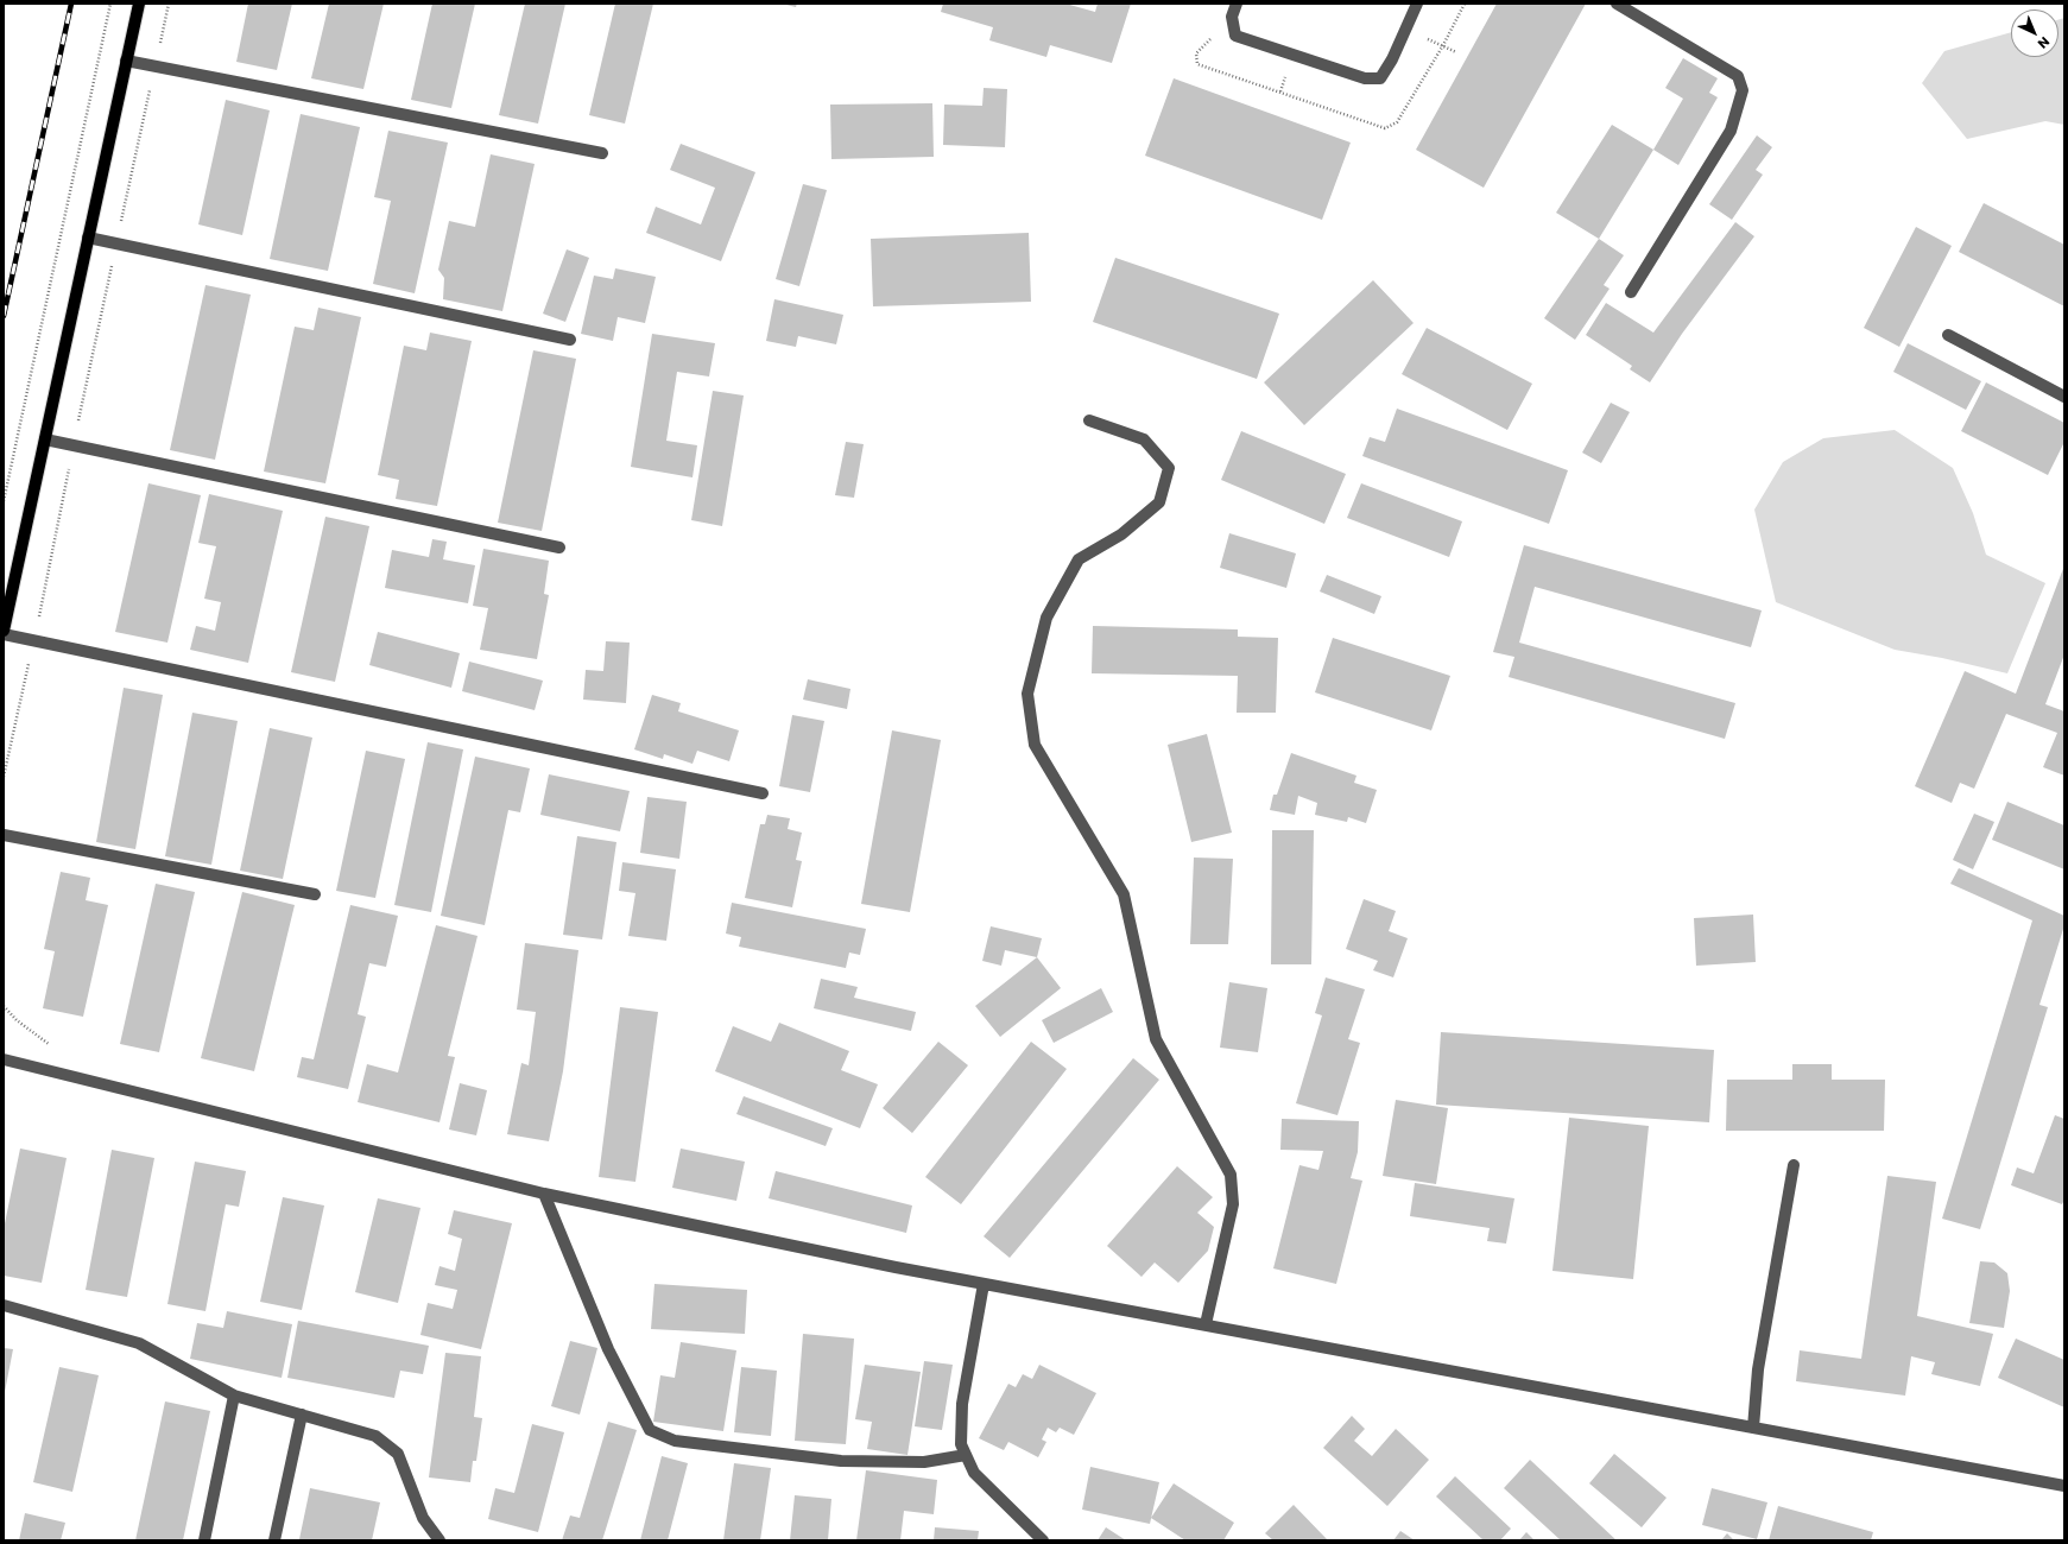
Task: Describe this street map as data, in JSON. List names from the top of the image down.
{
  "north": "bottom right"
}
